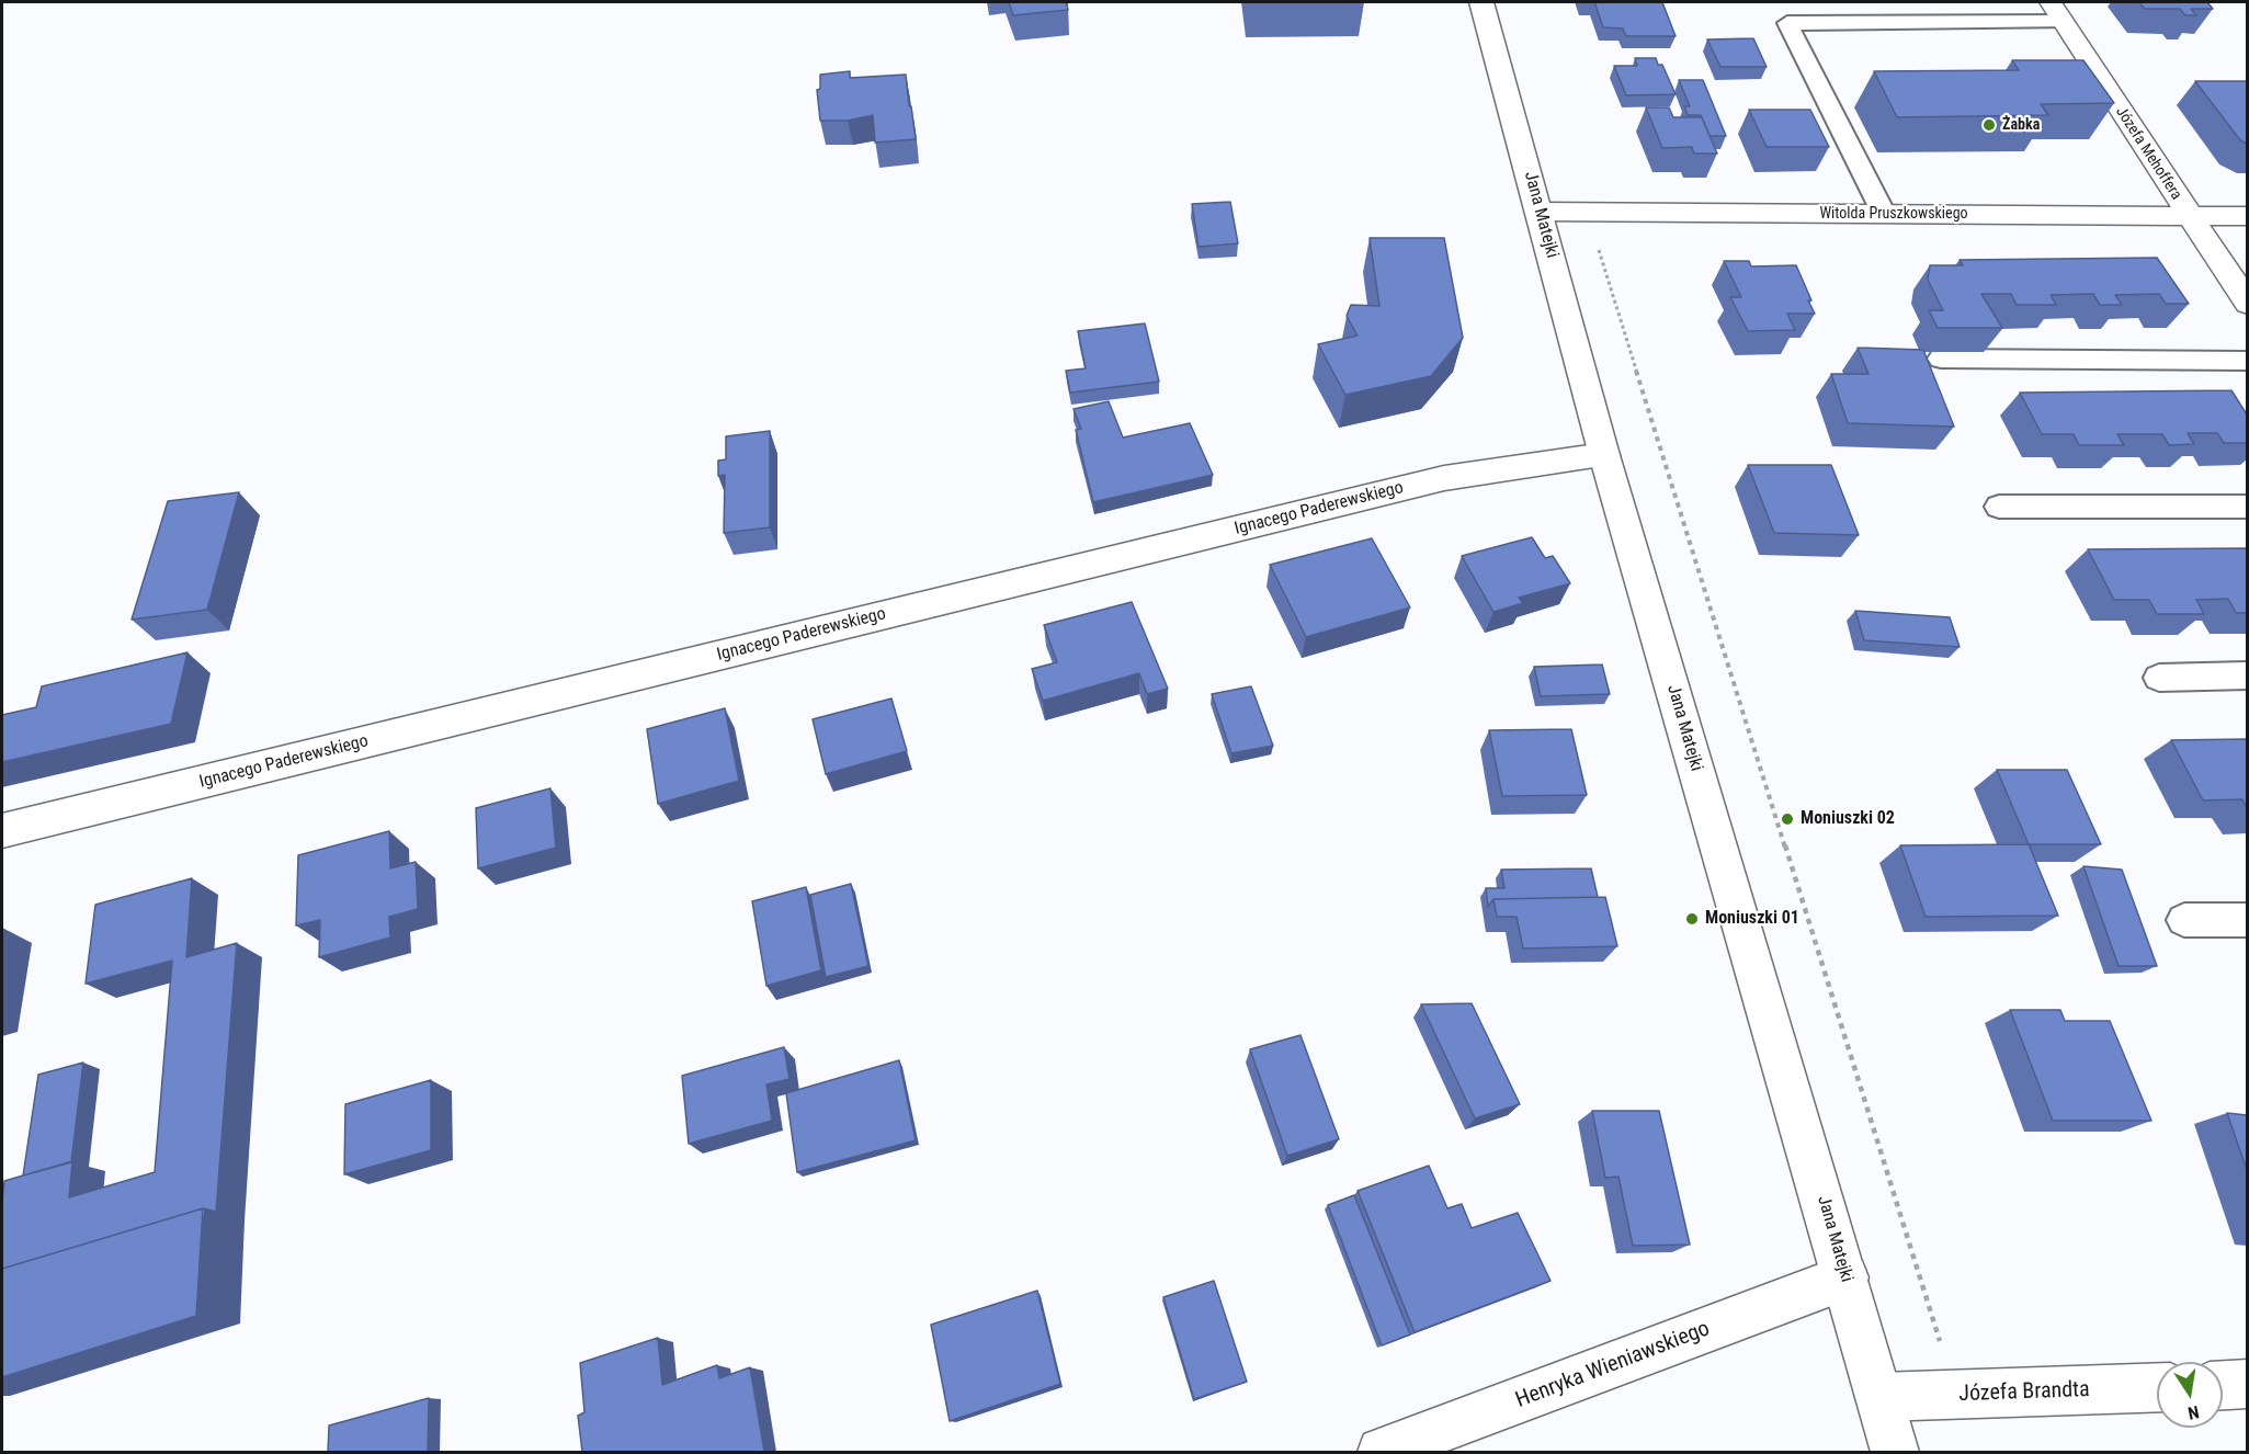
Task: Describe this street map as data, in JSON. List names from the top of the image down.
{
  "streets": {
    "street": [
      "Józefa Mehoffera",
      "Witolda Pruszkowskiego",
      "Jana Matejki",
      "Ignacego Paderewskiego",
      "Henryka Wieniawskiego",
      "Józefa Brandta"
    ]
  },
  "crossings": [
    ["Józefa Mehoffera", "Witolda Pruszkowskiego"],
    ["Witolda Pruszkowskiego", "Jana Matejki"],
    ["Jana Matejki", "Ignacego Paderewskiego"],
    ["Jana Matejki", "Henryka Wieniawskiego"],
    ["Jana Matejki", "Józefa Brandta"]
  ],
  "places": ["Żabka", "Moniuszki 02", "Moniuszki 01"],
  "north": "bottom"
}
